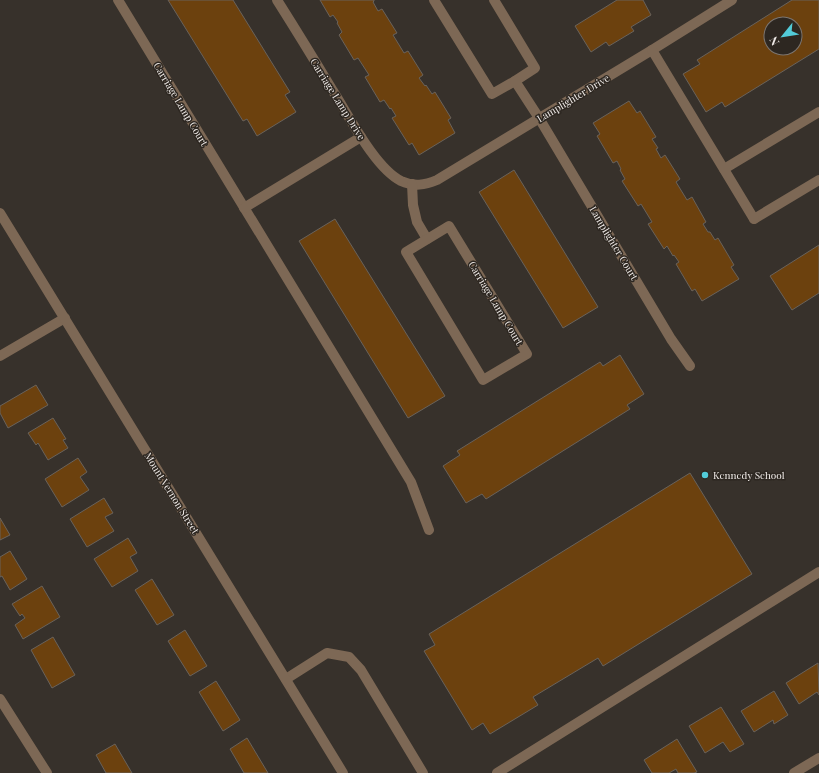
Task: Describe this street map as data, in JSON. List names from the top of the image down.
{
  "streets": {
    "street": [
      "Lamplighter Drive",
      "Carriage Lamp Drive",
      "Carriage Lamp Court",
      "Lamplighter Court",
      "Mount Vernon Street"
    ]
  },
  "crossings": [
    ["Lamplighter Drive", "Carriage Lamp Drive"],
    ["Lamplighter Drive", "Lamplighter Court"]
  ],
  "places": ["Kennedy School"],
  "north": "bottom left"
}
